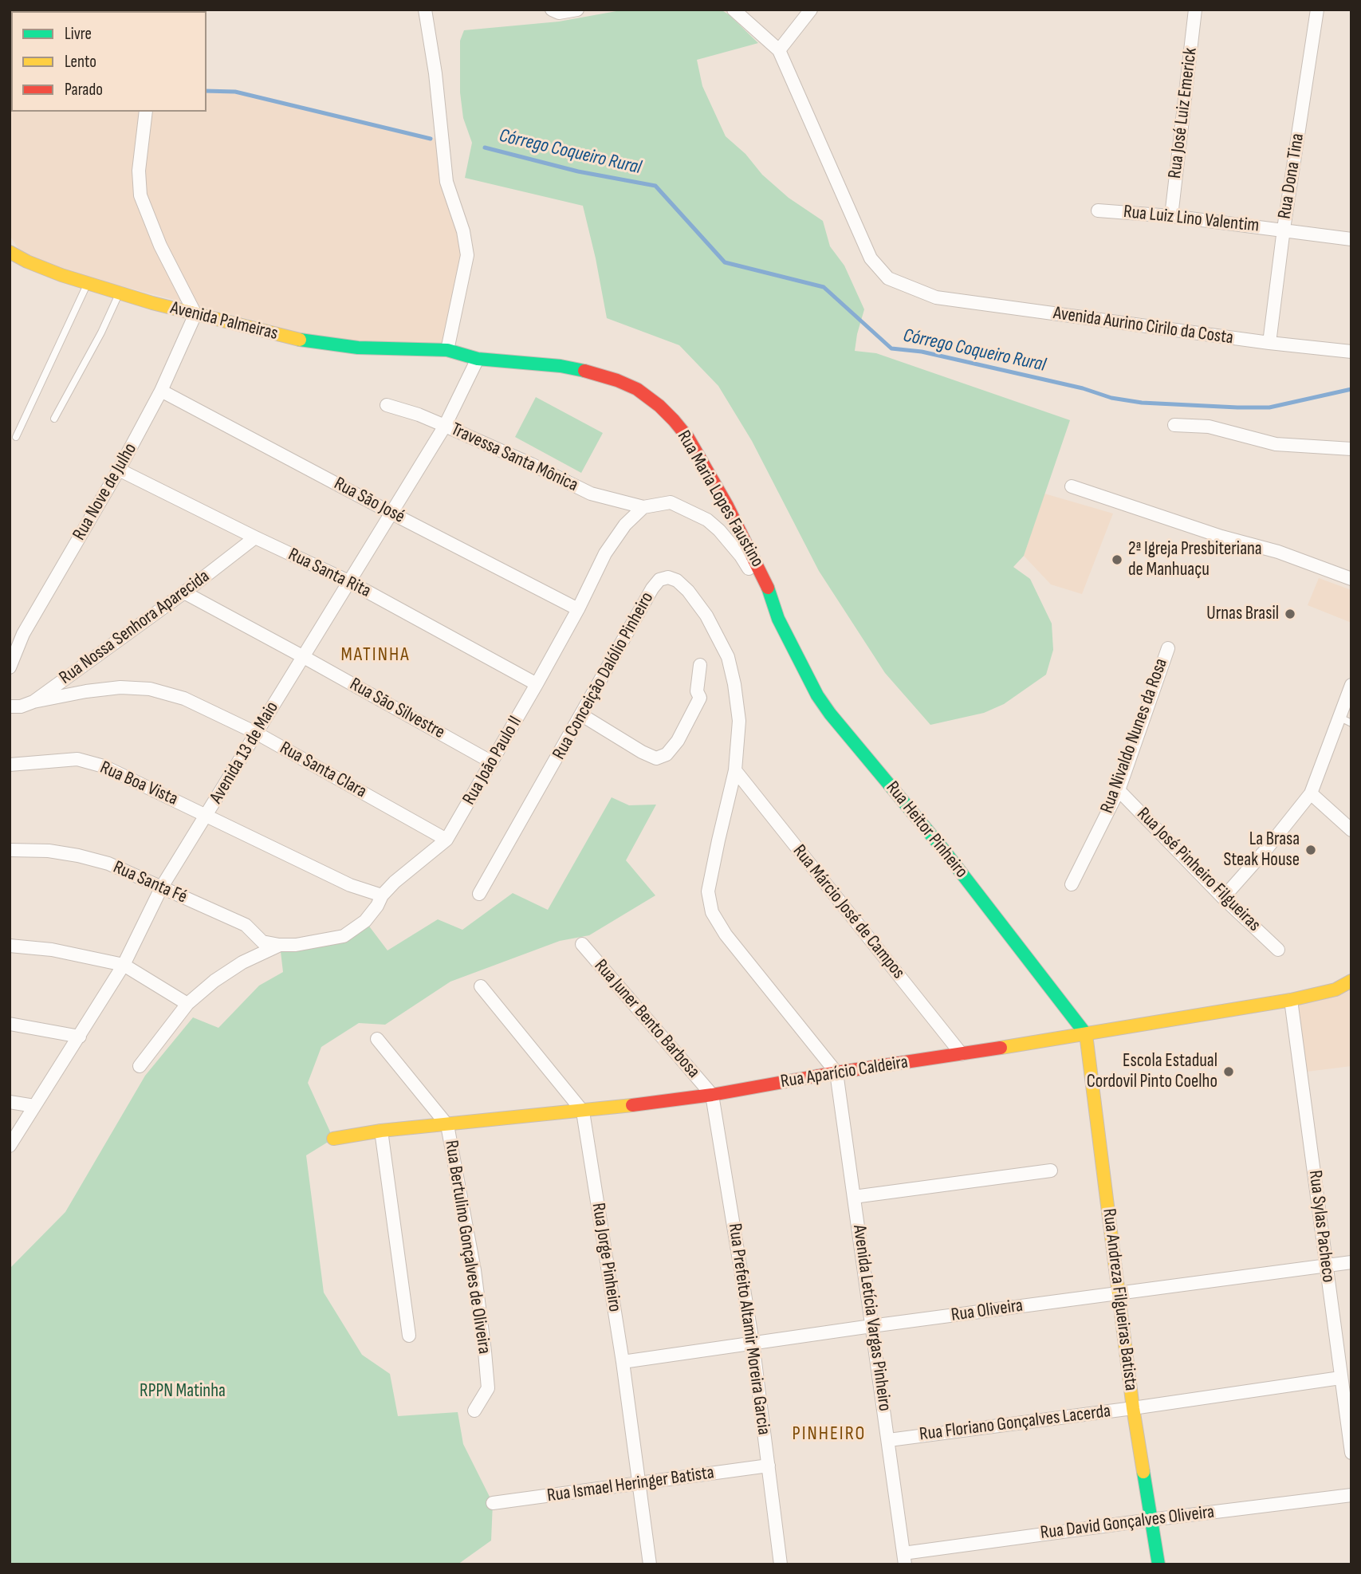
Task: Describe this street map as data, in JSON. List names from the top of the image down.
{
  "streets": {
    "street": [
      "Rua José Luiz Emerick",
      "Rua Dona Tina",
      "Rua Luiz Lino Valentim",
      "Avenida Palmeiras",
      "Avenida Aurino Cirilo da Costa",
      "Travessa Santa Mônica",
      "Rua Nove de Julho",
      "Rua Maria Lopes Faustino",
      "Rua São José",
      "Rua Santa Rita",
      "Rua Nossa Senhora Aparecida",
      "Rua Conceição Dalólio Pinheiro",
      "Rua São Silvestre",
      "Rua Nivaldo Nunes da Rosa",
      "Avenida 13 de Maio",
      "Rua João Paulo II",
      "Rua Santa Clara",
      "Rua Boa Vista",
      "Rua Heitor Pinheiro",
      "Rua José Pinheiro Filgueiras",
      "Rua Santa Fé",
      "Rua Márcio José de Campos",
      "Rua Juner Bento Barbosa",
      "Rua Aparício Caldeira",
      "Rua Sylas Pacheco",
      "Rua Bertulino Gonçalves de Oliveira",
      "Rua Jorge Pinheiro",
      "Rua Andreza Filgueiras Batista",
      "Rua Oliveira",
      "Avenida Letícia Vargas Pinheiro",
      "Rua Prefeito Altamir Moreira Garcia",
      "Rua Floriano Gonçalves Lacerda",
      "Rua Ismael Heringer Batista",
      "Rua David Gonçalves Oliveira"
    ]
  },
  "crossings": [
    ["Rua José Luiz Emerick", "Rua Luiz Lino Valentim"],
    ["Rua Dona Tina", "Rua Luiz Lino Valentim"],
    ["Rua Dona Tina", "Avenida Aurino Cirilo da Costa"],
    ["Avenida Palmeiras", "Rua Nove de Julho"],
    ["Avenida Palmeiras", "Rua Maria Lopes Faustino"],
    ["Travessa Santa Mônica", "Avenida 13 de Maio"],
    ["Travessa Santa Mônica", "Rua João Paulo II"],
    ["Rua Nove de Julho", "Rua São José"],
    ["Rua Nove de Julho", "Rua Santa Rita"],
    ["Rua Maria Lopes Faustino", "Avenida 13 de Maio"],
    ["Rua Maria Lopes Faustino", "Rua Heitor Pinheiro"],
    ["Rua São José", "Avenida 13 de Maio"],
    ["Rua São José", "Rua João Paulo II"],
    ["Rua Santa Rita", "Rua Nossa Senhora Aparecida"],
    ["Rua Santa Rita", "Avenida 13 de Maio"],
    ["Rua Santa Rita", "Rua João Paulo II"],
    ["Rua Nossa Senhora Aparecida", "Rua São Silvestre"],
    ["Rua Nossa Senhora Aparecida", "Rua Santa Clara"],
    ["Rua Conceição Dalólio Pinheiro", "Rua Márcio José de Campos"],
    ["Rua Conceição Dalólio Pinheiro", "Rua Aparício Caldeira"],
    ["Rua Conceição Dalólio Pinheiro", "Avenida Letícia Vargas Pinheiro"],
    ["Rua São Silvestre", "Avenida 13 de Maio"],
    ["Rua São Silvestre", "Rua João Paulo II"],
    ["Rua Nivaldo Nunes da Rosa", "Rua José Pinheiro Filgueiras"],
    ["Avenida 13 de Maio", "Rua Santa Clara"],
    ["Avenida 13 de Maio", "Rua Boa Vista"],
    ["Avenida 13 de Maio", "Rua Santa Fé"],
    ["Rua João Paulo II", "Rua Santa Clara"],
    ["Rua João Paulo II", "Rua Boa Vista"],
    ["Rua João Paulo II", "Rua Santa Fé"],
    ["Rua Heitor Pinheiro", "Rua Aparício Caldeira"],
    ["Rua Heitor Pinheiro", "Rua Andreza Filgueiras Batista"],
    ["Rua Márcio José de Campos", "Rua Aparício Caldeira"],
    ["Rua Juner Bento Barbosa", "Rua Aparício Caldeira"],
    ["Rua Juner Bento Barbosa", "Rua Prefeito Altamir Moreira Garcia"],
    ["Rua Aparício Caldeira", "Rua Sylas Pacheco"],
    ["Rua Aparício Caldeira", "Rua Bertulino Gonçalves de Oliveira"],
    ["Rua Aparício Caldeira", "Rua Jorge Pinheiro"],
    ["Rua Aparício Caldeira", "Rua Andreza Filgueiras Batista"],
    ["Rua Aparício Caldeira", "Avenida Letícia Vargas Pinheiro"],
    ["Rua Aparício Caldeira", "Rua Prefeito Altamir Moreira Garcia"],
    ["Rua Sylas Pacheco", "Rua Oliveira"],
    ["Rua Sylas Pacheco", "Rua Floriano Gonçalves Lacerda"],
    ["Rua Jorge Pinheiro", "Rua Oliveira"],
    ["Rua Jorge Pinheiro", "Rua Ismael Heringer Batista"],
    ["Rua Andreza Filgueiras Batista", "Rua Oliveira"],
    ["Rua Andreza Filgueiras Batista", "Rua Floriano Gonçalves Lacerda"],
    ["Rua Andreza Filgueiras Batista", "Rua David Gonçalves Oliveira"],
    ["Rua Oliveira", "Avenida Letícia Vargas Pinheiro"],
    ["Rua Oliveira", "Rua Prefeito Altamir Moreira Garcia"],
    ["Avenida Letícia Vargas Pinheiro", "Rua Floriano Gonçalves Lacerda"],
    ["Avenida Letícia Vargas Pinheiro", "Rua David Gonçalves Oliveira"],
    ["Rua Prefeito Altamir Moreira Garcia", "Rua Ismael Heringer Batista"]
  ],
  "districts": ["MATINHA", "PINHEIRO"],
  "water": ["Córrego Coqueiro Rural"],
  "parks": ["RPPN Matinha"],
  "places": [
    "2ª Igreja Presbiteriana de Manhuaçu",
    "Urnas Brasil",
    "La Brasa Steak House",
    "Escola Estadual Cordovil Pinto Coelho"
  ],
  "legend": ["Livre", "Lento", "Parado"]
}
